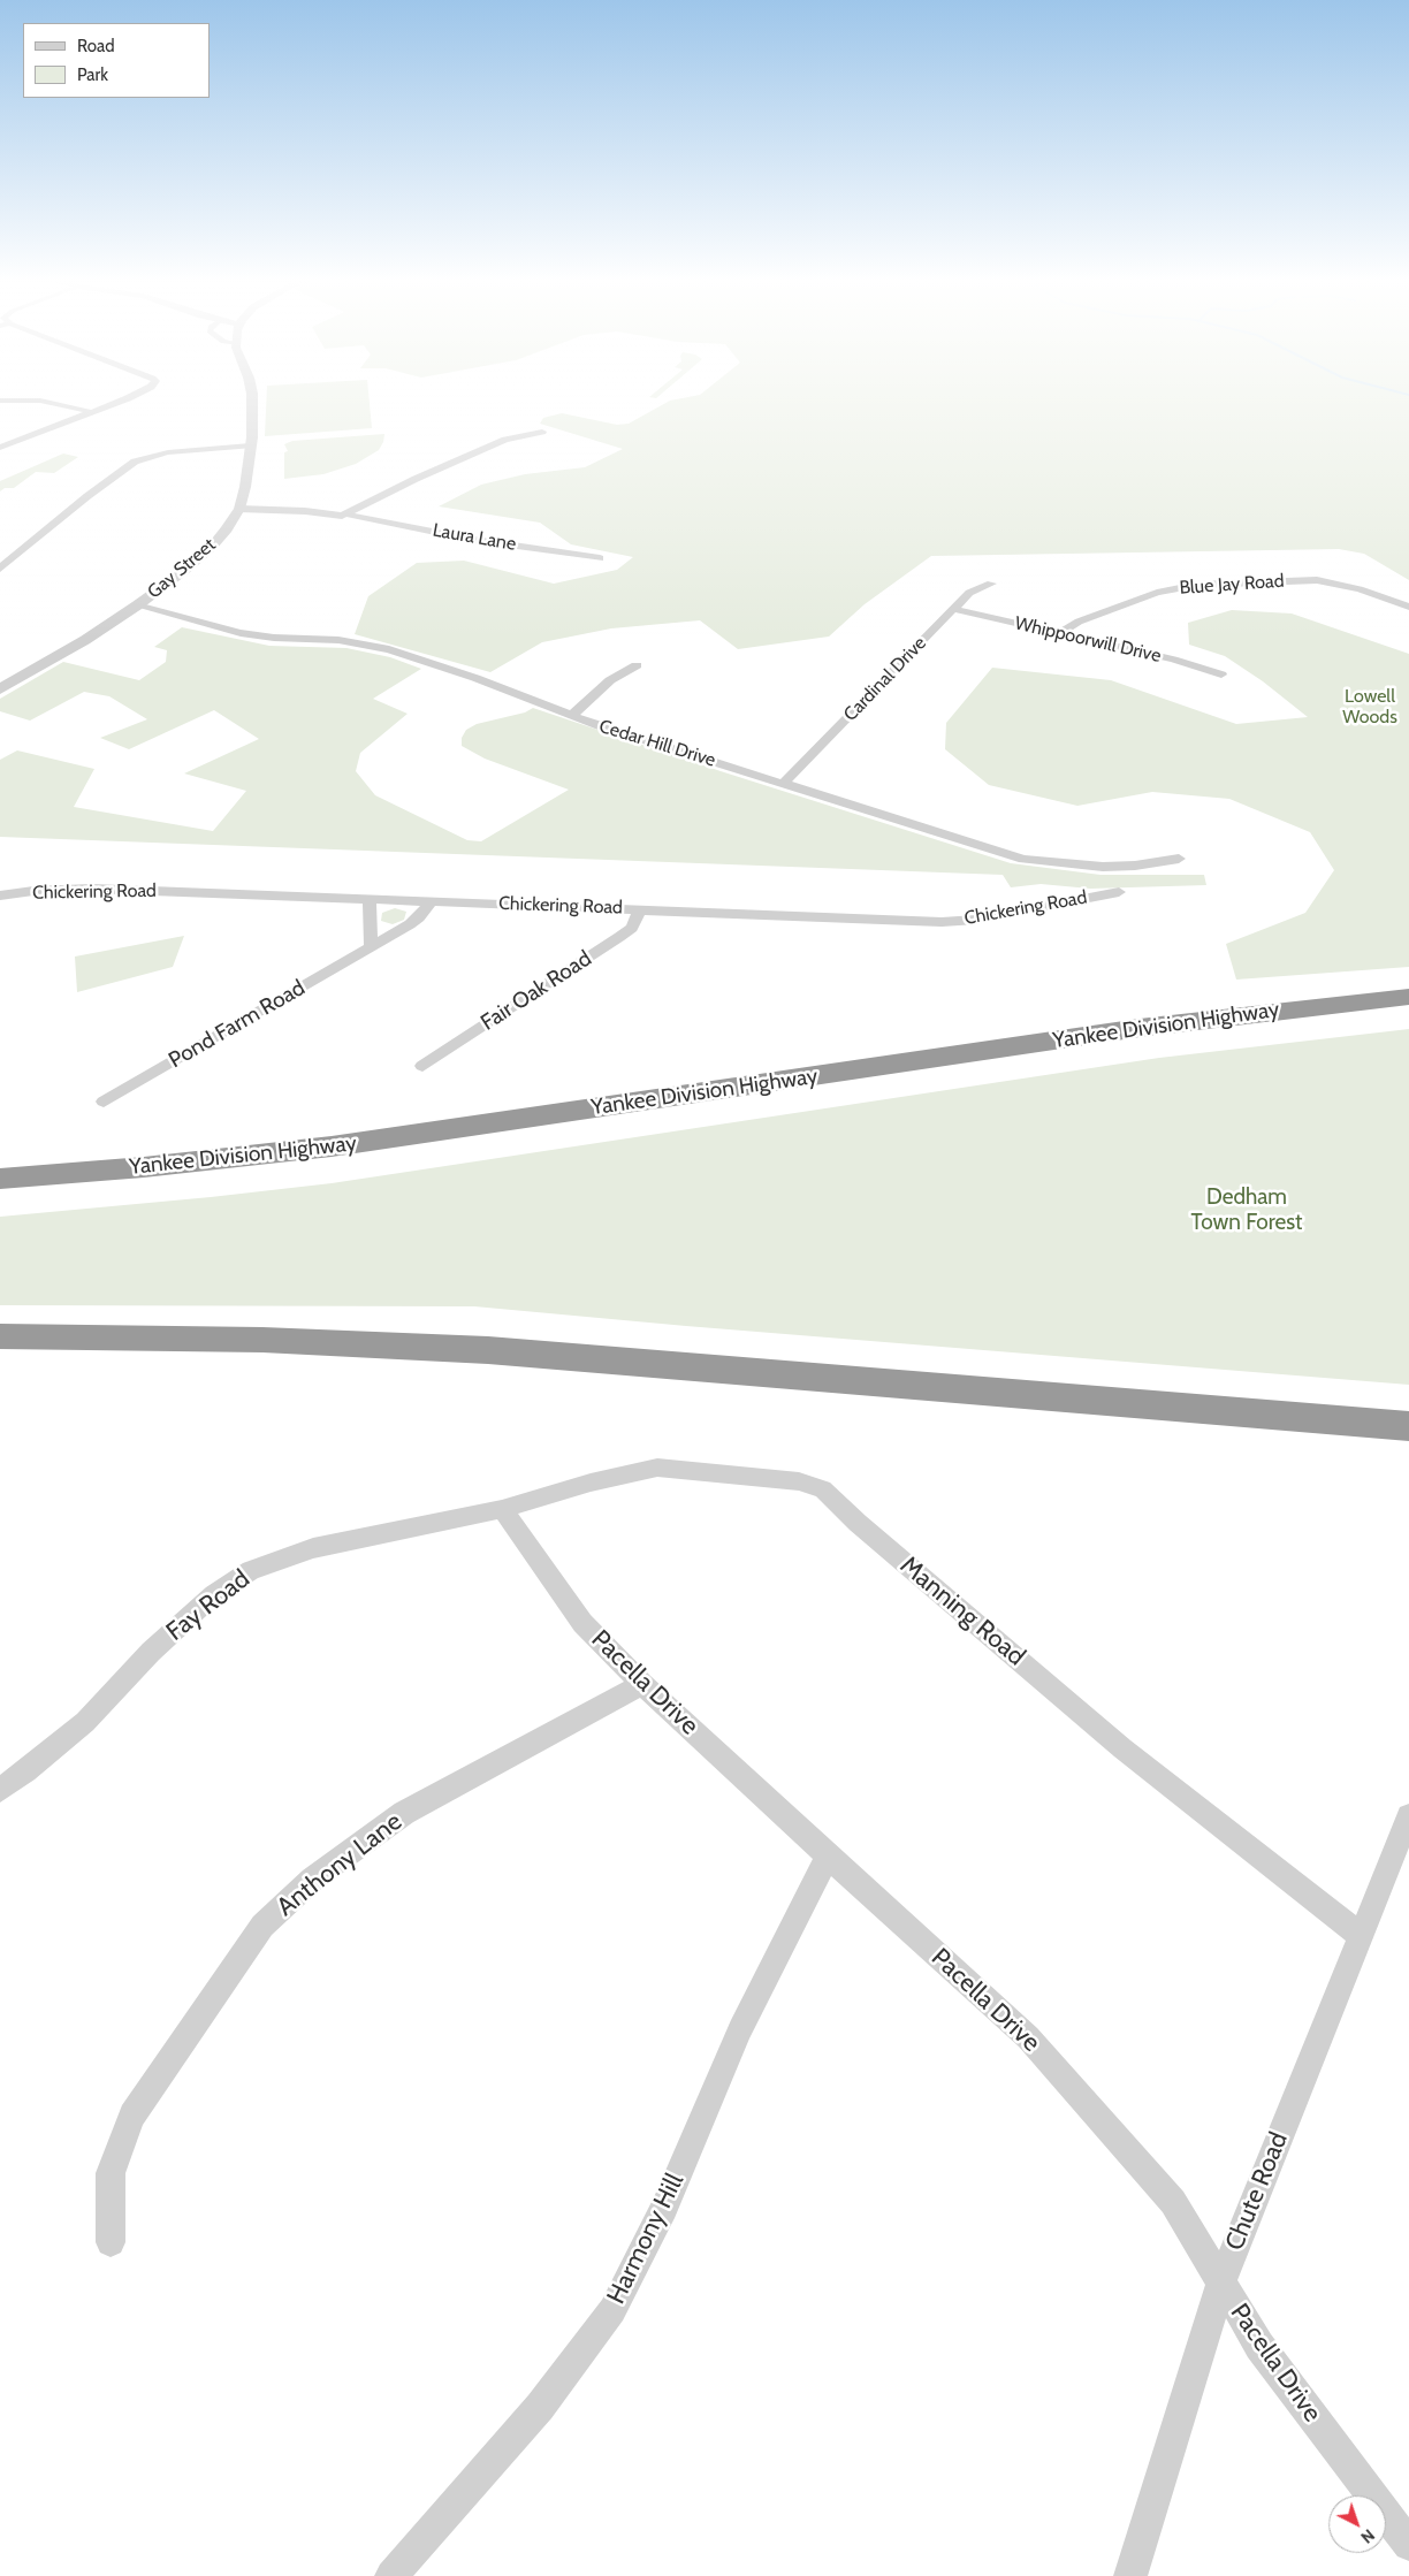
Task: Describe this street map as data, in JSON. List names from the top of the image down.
{
  "streets": {
    "highway": ["Yankee Division Highway"],
    "street": [
      "Laura Lane",
      "Gay Street",
      "Blue Jay Road",
      "Whippoorwill Drive",
      "Cardinal Drive",
      "Cedar Hill Drive",
      "Chickering Road",
      "Fair Oak Road",
      "Pond Farm Road",
      "Fay Road",
      "Manning Road",
      "Pacella Drive",
      "Anthony Lane",
      "Chute Road",
      "Harmony Hill"
    ]
  },
  "crossings": [
    ["Laura Lane", "Gay Street"],
    ["Gay Street", "Cedar Hill Drive"],
    ["Blue Jay Road", "Whippoorwill Drive"],
    ["Whippoorwill Drive", "Cardinal Drive"],
    ["Cardinal Drive", "Cedar Hill Drive"],
    ["Chickering Road", "Fair Oak Road"],
    ["Chickering Road", "Pond Farm Road"],
    ["Fay Road", "Manning Road"],
    ["Fay Road", "Pacella Drive"],
    ["Manning Road", "Pacella Drive"],
    ["Manning Road", "Chute Road"],
    ["Pacella Drive", "Anthony Lane"],
    ["Pacella Drive", "Chute Road"],
    ["Pacella Drive", "Harmony Hill"]
  ],
  "parks": ["Lowell Woods", "Dedham Town Forest"],
  "legend": ["Road", "Park"],
  "north": "bottom right"
}
